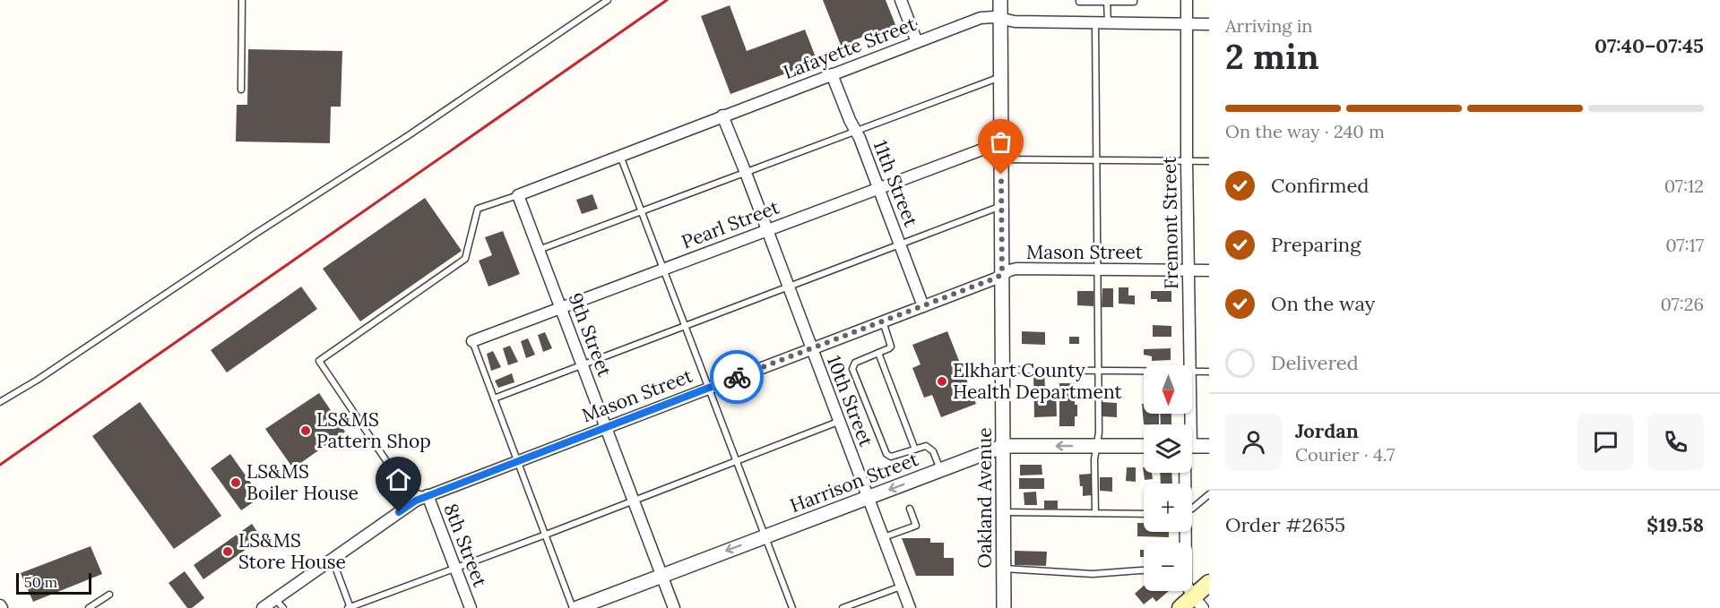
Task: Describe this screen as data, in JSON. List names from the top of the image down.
{
  "streets": {
    "street": [
      "Lafayette Street",
      "11th Street",
      "Fremont Street",
      "Pearl Street",
      "Mason Street",
      "9th Street",
      "10th Street",
      "Harrison Street",
      "Oakland Avenue",
      "8th Street"
    ]
  },
  "crossings": [
    ["Lafayette Street", "11th Street"],
    ["Lafayette Street", "Fremont Street"],
    ["Lafayette Street", "9th Street"],
    ["Lafayette Street", "10th Street"],
    ["Lafayette Street", "Oakland Avenue"],
    ["11th Street", "Pearl Street"],
    ["11th Street", "Mason Street"],
    ["Fremont Street", "Mason Street"],
    ["Pearl Street", "9th Street"],
    ["Pearl Street", "10th Street"],
    ["Pearl Street", "Oakland Avenue"],
    ["Mason Street", "9th Street"],
    ["Mason Street", "10th Street"],
    ["Mason Street", "Oakland Avenue"],
    ["Mason Street", "8th Street"],
    ["9th Street", "Harrison Street"],
    ["10th Street", "Harrison Street"],
    ["Harrison Street", "Oakland Avenue"]
  ],
  "one_way": ["Harrison Street"],
  "places": [
    "Elkhart County Health Department",
    "LS&MS Pattern Shop",
    "LS&MS Boiler House",
    "LS&MS Store House"
  ],
  "scale_bar": "50 m",
  "north": "bottom",
  "page": {
    "heading": ["2 min", "Arriving in", "07:40–07:45"],
    "panel": [
      "Jordan",
      "Courier · 4.7",
      "Order #2655",
      "$19.58"
    ],
    "bar": "On the way · 240 m",
    "list": [
      ["Confirmed", "07:12"],
      ["Preparing", "07:17"],
      ["On the way", "07:26"],
      "Delivered"
    ],
    "map_buttons": ["+", "−"],
    "scale": "50 m"
  }
}
